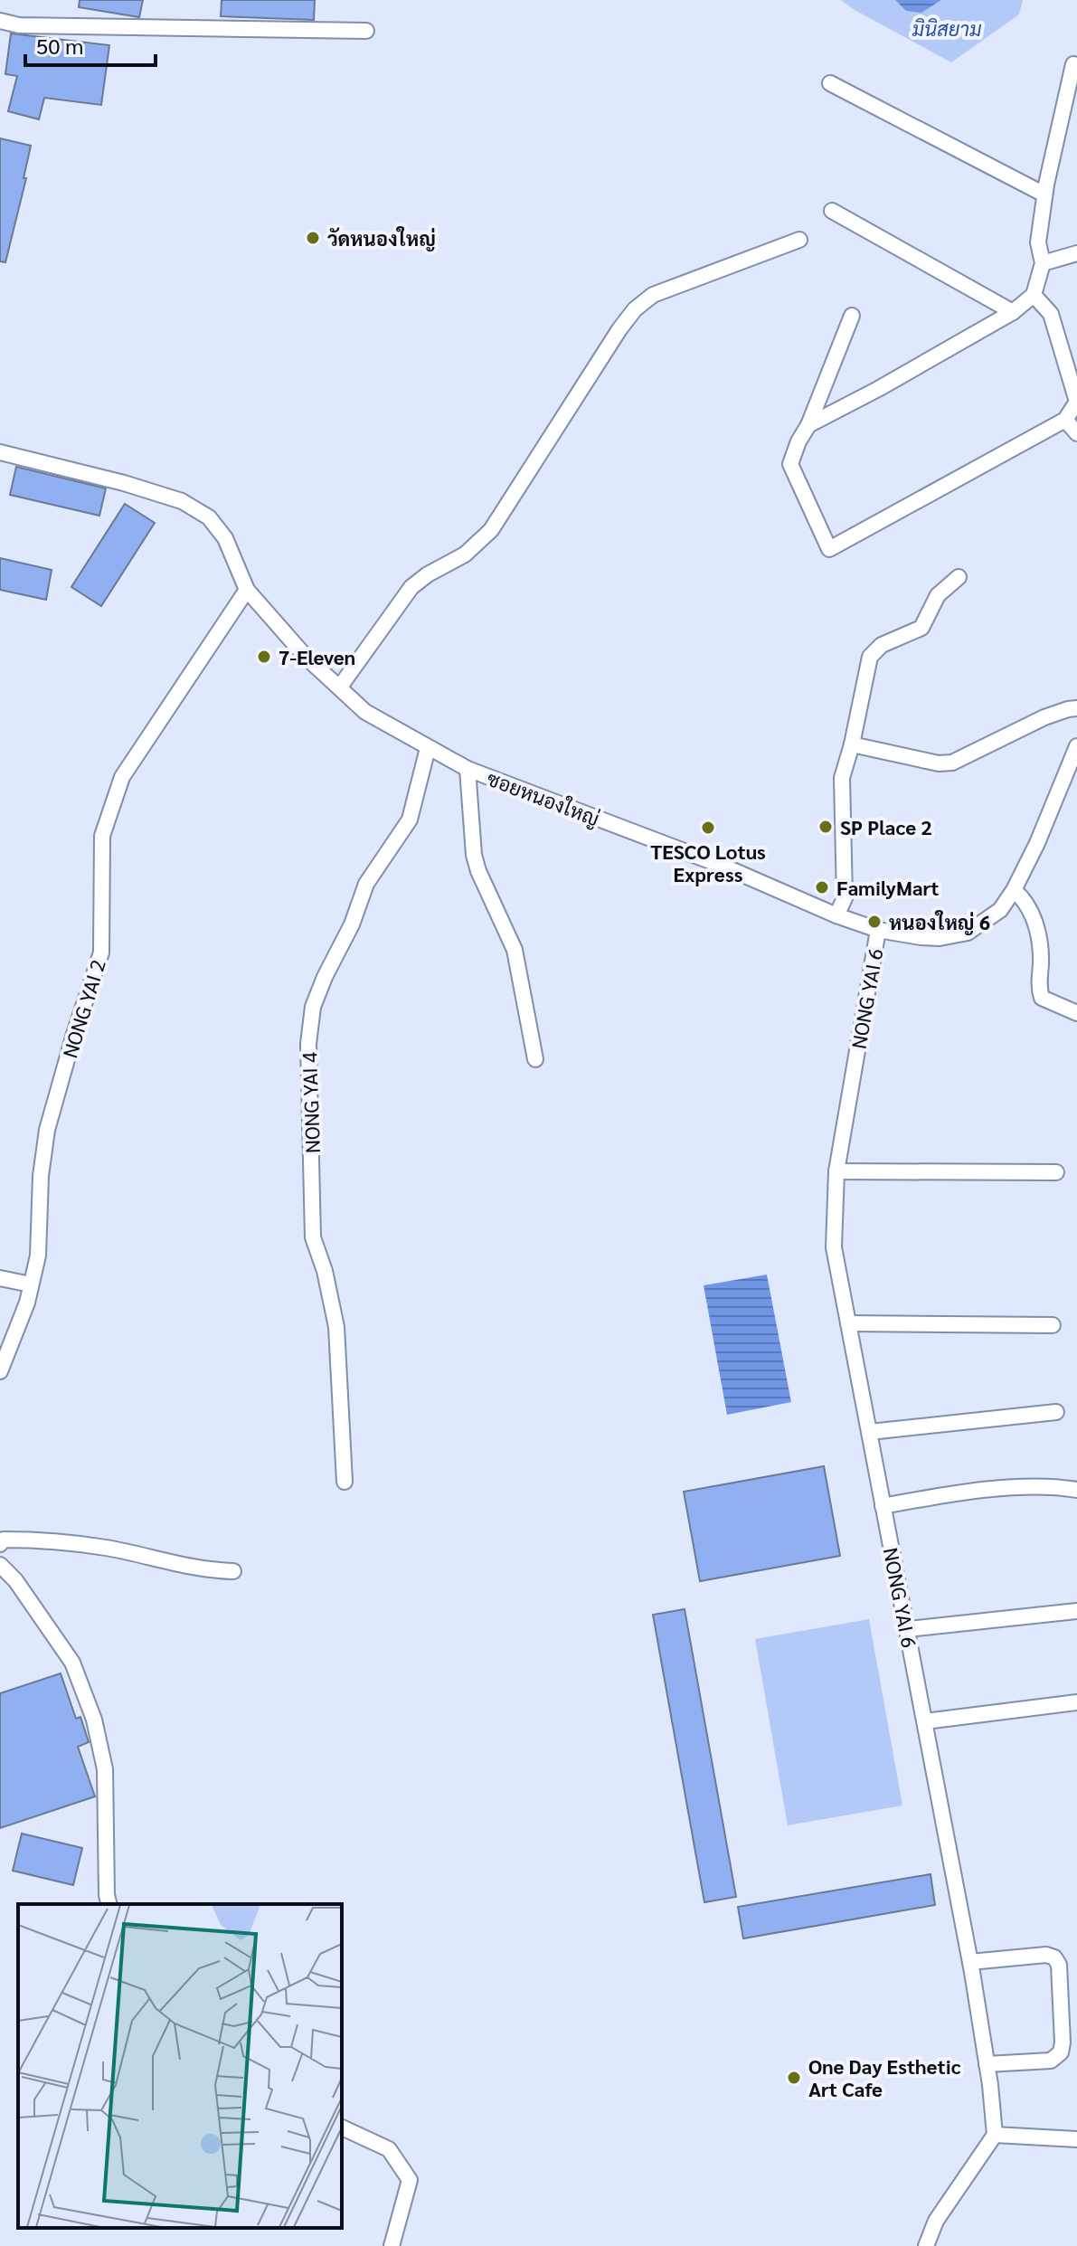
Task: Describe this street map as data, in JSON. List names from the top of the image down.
{
  "streets": {
    "street": [
      "ซอยหนองใหญ่",
      "NONG YAI 6",
      "NONG YAI 2",
      "NONG YAI 4"
    ]
  },
  "crossings": [
    ["ซอยหนองใหญ่", "NONG YAI 6"],
    ["ซอยหนองใหญ่", "NONG YAI 2"],
    ["ซอยหนองใหญ่", "NONG YAI 4"]
  ],
  "parks": ["มินิสยาม"],
  "places": [
    "วัดหนองใหญ่",
    "7-Eleven",
    "SP Place 2",
    "TESCO Lotus Express",
    "FamilyMart",
    "หนองใหญ่ 6",
    "One Day Esthetic Art Cafe"
  ],
  "scale_bar": "50 m"
}
